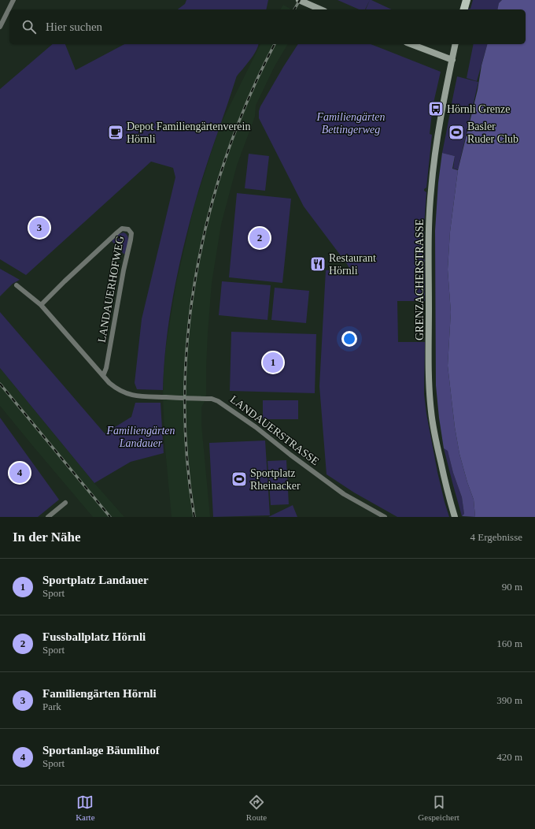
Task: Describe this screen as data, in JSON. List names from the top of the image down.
{
  "streets": {
    "main road": ["GRENZACHERSTRASSE"],
    "street": ["LANDAUERHOFWEG", "LANDAUERSTRASSE"]
  },
  "crossings": [
    ["LANDAUERHOFWEG", "LANDAUERSTRASSE"]
  ],
  "parks": ["Familiengärten Bettingerweg", "Familiengärten Landauer"],
  "places": {
    "bus stop": ["Hörnli Grenze"],
    "cafe": ["Depot Familiengärtenverein Hörnli"],
    "sports": ["Basler Ruder Club", "Sportplatz Rheinacker"],
    "restaurant": ["Restaurant Hörnli"]
  },
  "page": {
    "search": "Hier suchen",
    "pins": [
      "3",
      "2",
      "1",
      "4"
    ],
    "heading": ["In der Nähe", "4 Ergebnisse"],
    "list": [
      {
        "mark": "1",
        "name": "Sportplatz Landauer",
        "note": "Sport",
        "value": "90 m"
      },
      {
        "mark": "2",
        "name": "Fussballplatz Hörnli",
        "note": "Sport",
        "value": "160 m"
      },
      {
        "mark": "3",
        "name": "Familiengärten Hörnli",
        "note": "Park",
        "value": "390 m"
      },
      {
        "mark": "4",
        "name": "Sportanlage Bäumlihof",
        "note": "Sport",
        "value": "420 m"
      }
    ],
    "nav": ["Karte", "Route", "Gespeichert"]
  }
}
